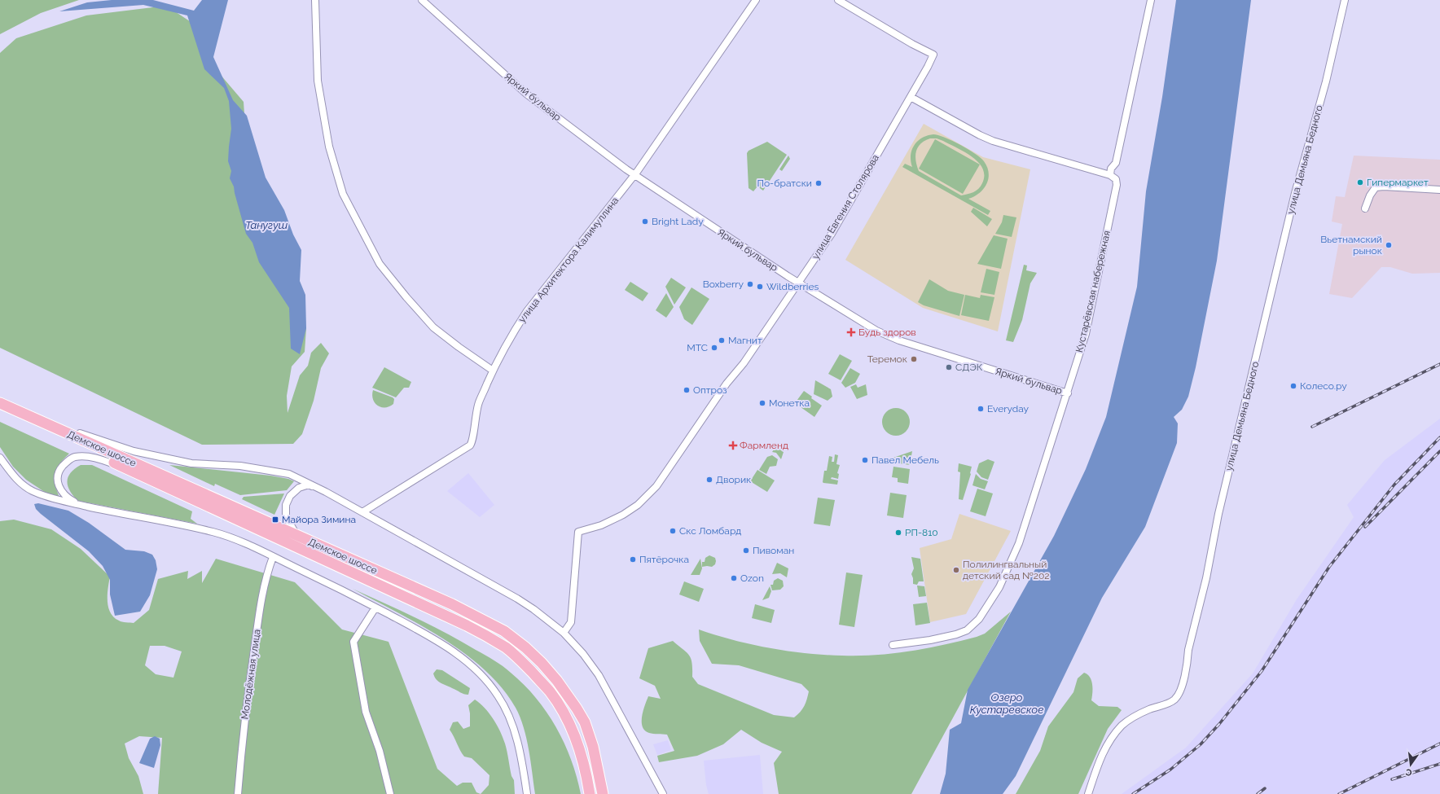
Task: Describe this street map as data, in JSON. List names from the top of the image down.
{
  "streets": {
    "main road": ["Демское шоссе"],
    "street": [
      "Яркий бульвар",
      "улица Демьяна Бедного",
      "улица Евгения Столярова",
      "улица Архитектора Калимуллина",
      "Кустарёвская набережная",
      "Молодёжная улица"
    ]
  },
  "crossings": [
    ["Яркий бульвар", "улица Евгения Столярова"],
    ["Яркий бульвар", "улица Архитектора Калимуллина"],
    ["Яркий бульвар", "Кустарёвская набережная"]
  ],
  "water": ["Танугуш", "Озеро Кустаревское"],
  "places": {
    "other": [
      "Гипермаркет",
      "По-братски",
      "Bright Lady",
      "Вьетнамский рынок",
      "Boxberry",
      "Wildberries",
      "Магнит",
      "МТС",
      "Теремок",
      "СДЭК",
      "Колесо.ру",
      "Оптроз",
      "Монетка",
      "Everyday",
      "Павел Мебель",
      "Дворик",
      "Скс Ломбард",
      "РП-810",
      "Пивоман",
      "Пятёрочка",
      "Полилингвальный детский сад №202",
      "Ozon"
    ],
    "health": ["Будь здоров", "Фармленд"],
    "transit": ["Майора Зимина"]
  },
  "north": "bottom"
}
